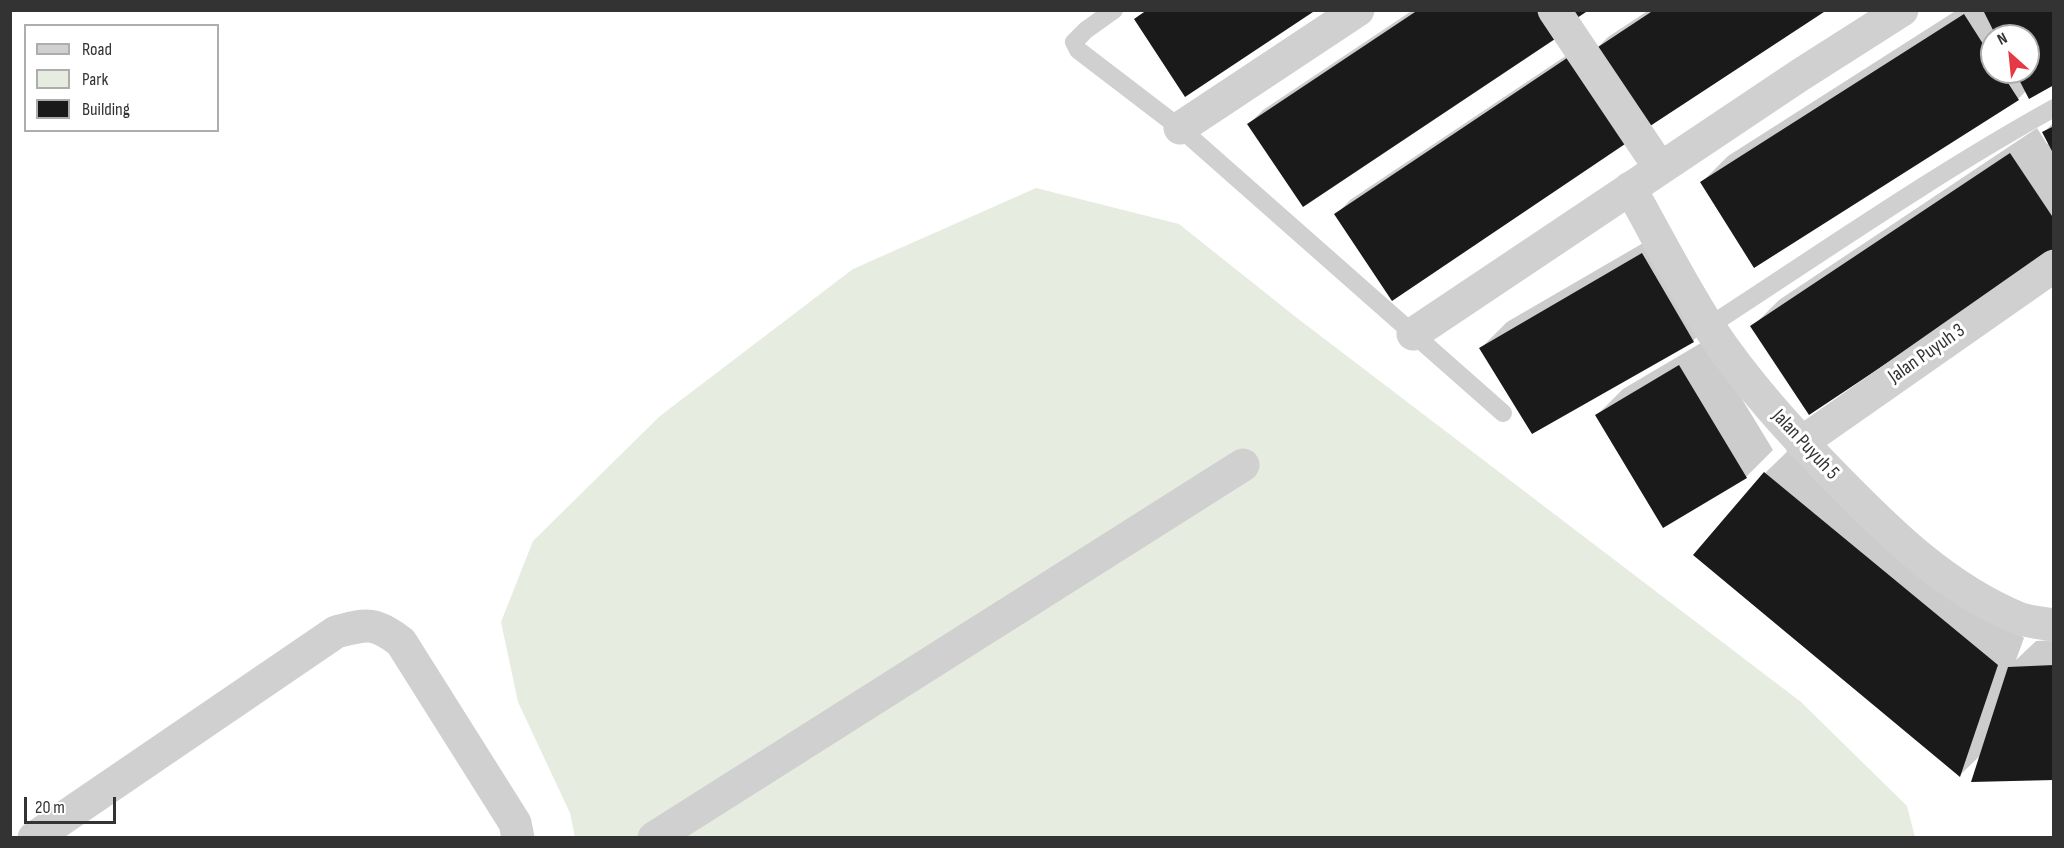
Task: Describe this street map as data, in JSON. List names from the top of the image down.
{
  "streets": {
    "street": ["Jalan Puyuh 3", "Jalan Puyuh 5"]
  },
  "crossings": [
    ["Jalan Puyuh 3", "Jalan Puyuh 5"]
  ],
  "legend": ["Road", "Park", "Building"],
  "scale_bar": "20 m",
  "north": "top left"
}
